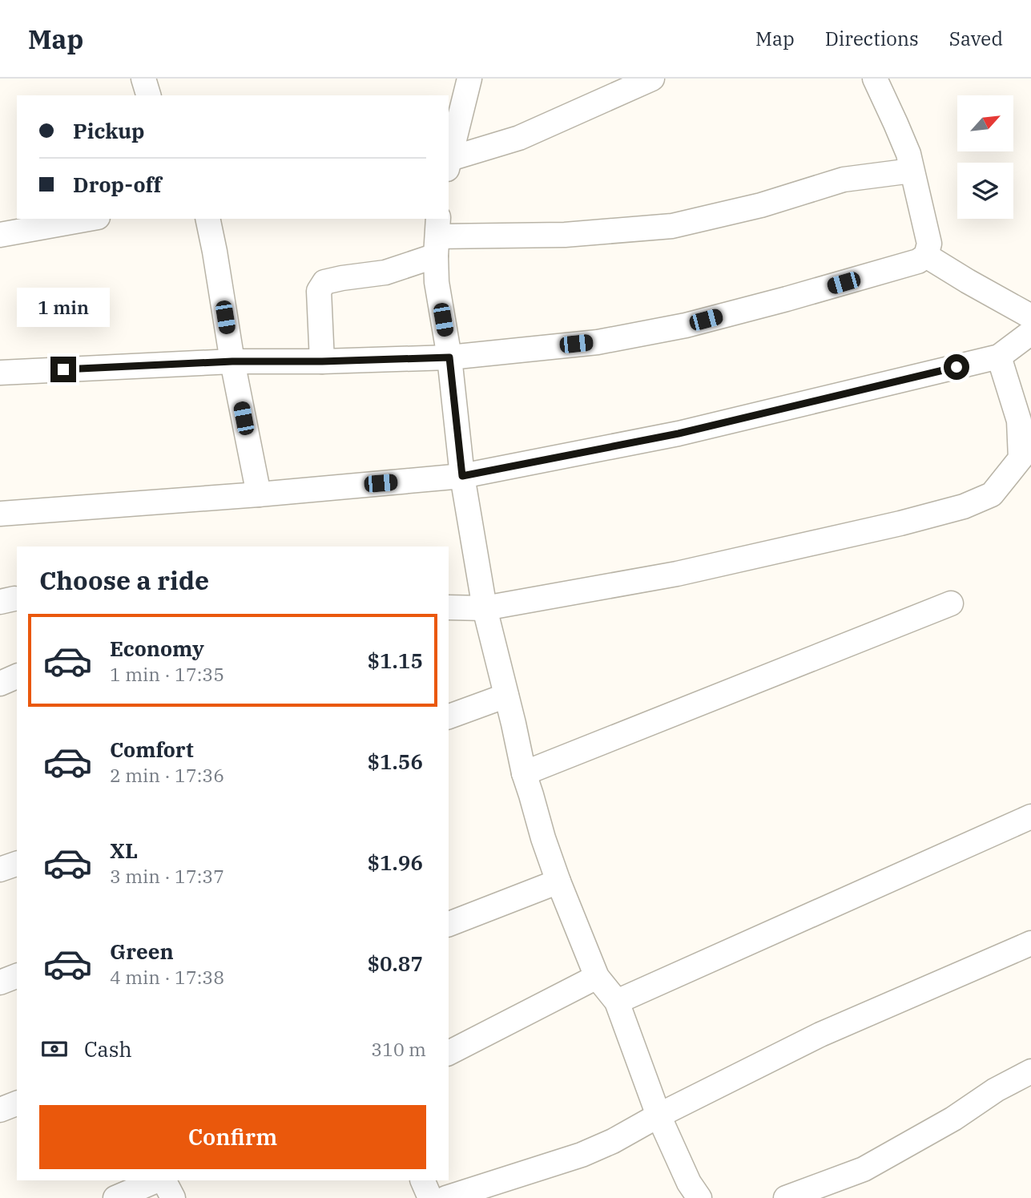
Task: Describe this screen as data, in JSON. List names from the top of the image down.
{
  "north": "top right",
  "page": {
    "header": "Map",
    "nav": ["Map", "Directions", "Saved"],
    "banner": ["Pickup", "Drop-off"],
    "bubble": "1 min",
    "heading": "Choose a ride",
    "list": [
      {
        "name": "Economy",
        "note": "1 min · 17:35",
        "value": "$1.15"
      },
      {
        "name": "Comfort",
        "note": "2 min · 17:36",
        "value": "$1.56"
      },
      {
        "name": "XL",
        "note": "3 min · 17:37",
        "value": "$1.96"
      },
      {
        "name": "Green",
        "note": "4 min · 17:38",
        "value": "$0.87"
      }
    ],
    "pay": ["Cash", "310 m"],
    "buttons": "Confirm"
  }
}
